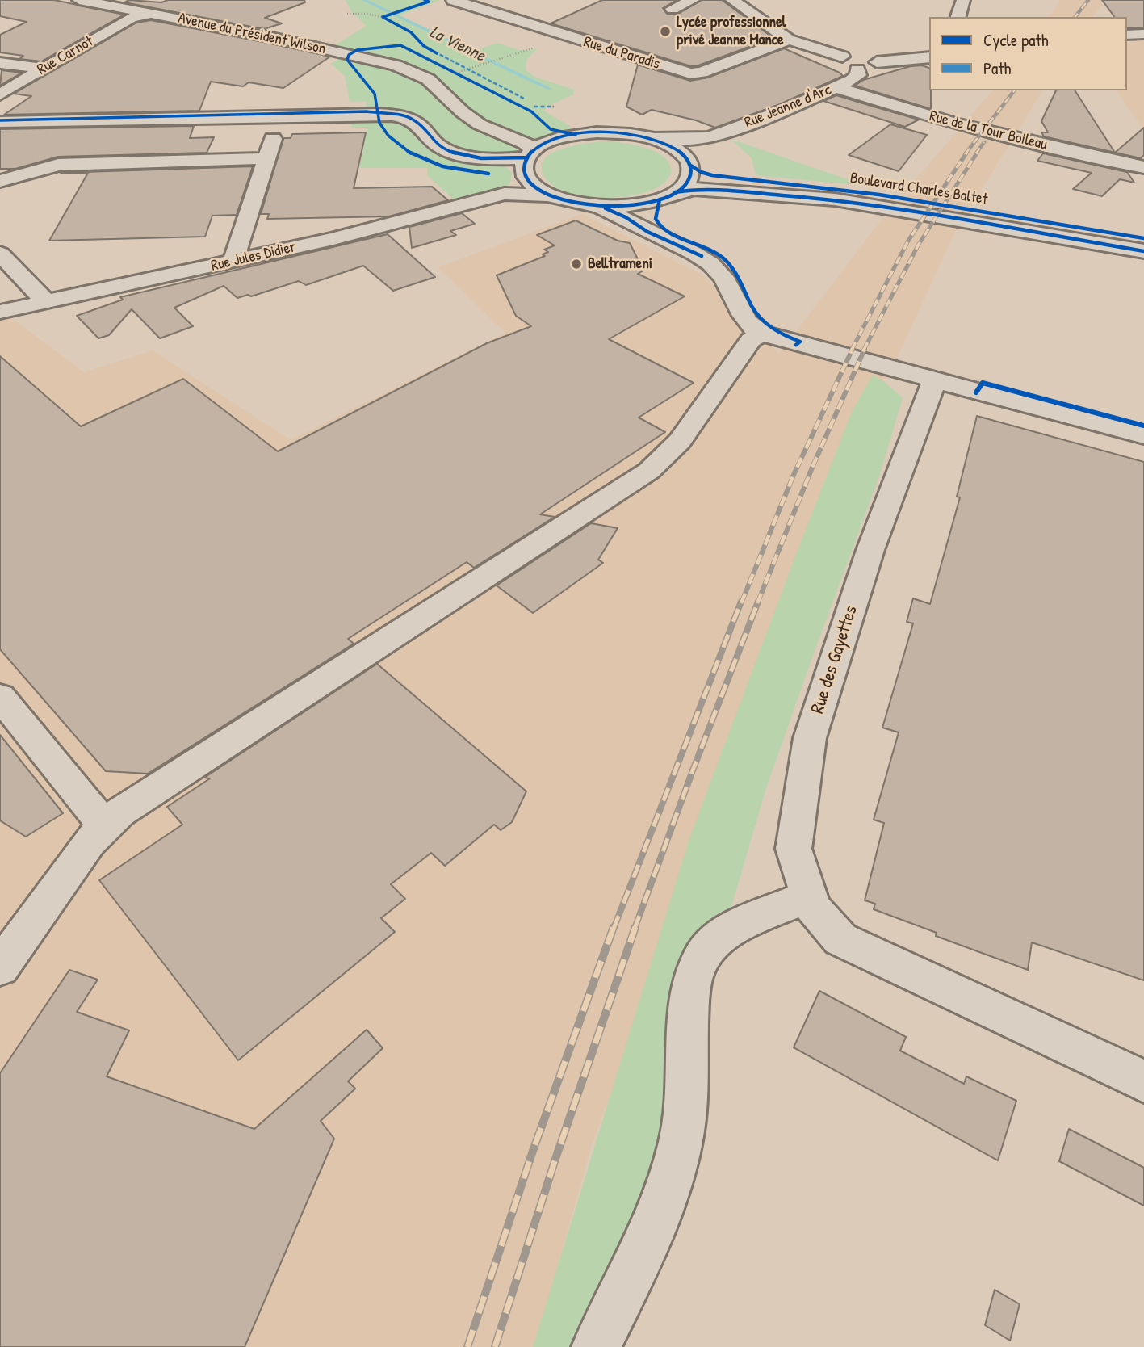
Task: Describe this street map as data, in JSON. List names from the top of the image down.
{
  "streets": {
    "street": [
      "Avenue du Président Wilson",
      "Rue du Paradis",
      "Rue Carnot",
      "Rue Jeanne d'Arc",
      "Rue de la Tour Boileau",
      "Boulevard Charles Baltet",
      "Rue Jules Didier",
      "Rue des Gayettes"
    ]
  },
  "crossings": [
    ["Avenue du Président Wilson", "Rue Carnot"],
    ["Rue Jeanne d'Arc", "Rue de la Tour Boileau"],
    ["Rue Jeanne d'Arc", "Boulevard Charles Baltet"]
  ],
  "water": ["La Vienne"],
  "places": ["Lycée professionnel privé Jeanne Mance", "Belltrameni"],
  "legend": ["Cycle path", "Path"]
}
